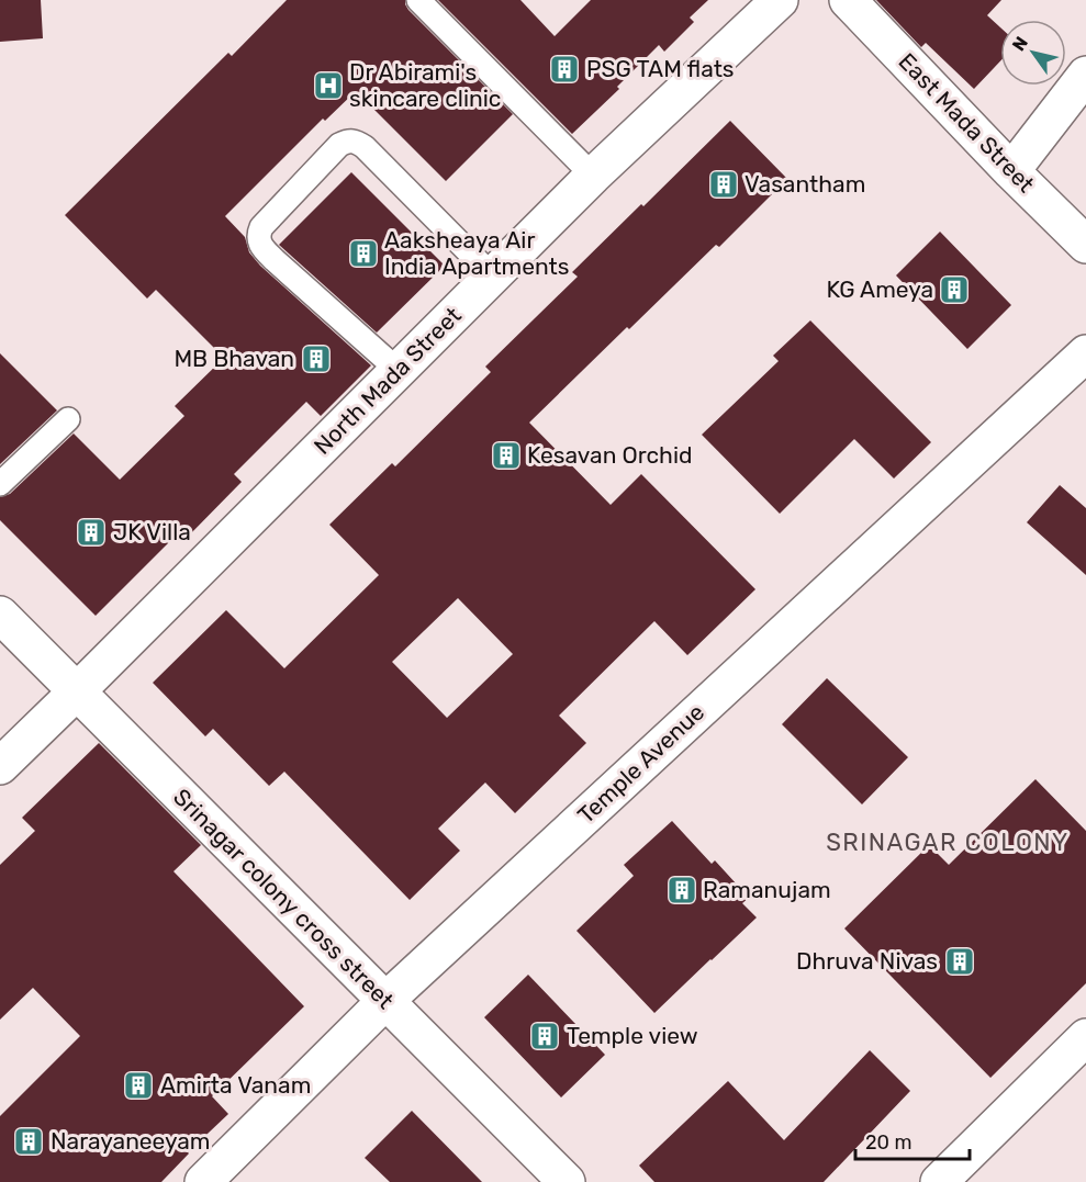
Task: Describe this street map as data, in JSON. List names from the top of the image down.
{
  "streets": {
    "street": [
      "East Mada Street",
      "North Mada Street",
      "Temple Avenue",
      "Srinagar colony cross street"
    ]
  },
  "crossings": [
    ["North Mada Street", "Srinagar colony cross street"],
    ["Temple Avenue", "Srinagar colony cross street"]
  ],
  "districts": ["SRINAGAR COLONY"],
  "places": {
    "building": [
      "PSG TAM flats",
      "Vasantham",
      "Aaksheaya Air India Apartments",
      "KG Ameya",
      "MB Bhavan",
      "Kesavan Orchid",
      "JK Villa",
      "Ramanujam",
      "Dhruva Nivas",
      "Temple view",
      "Amirta Vanam",
      "Narayaneeyam"
    ],
    "hospital": ["Dr Abirami's skincare clinic"]
  },
  "scale_bar": "20 m",
  "north": "top left"
}
